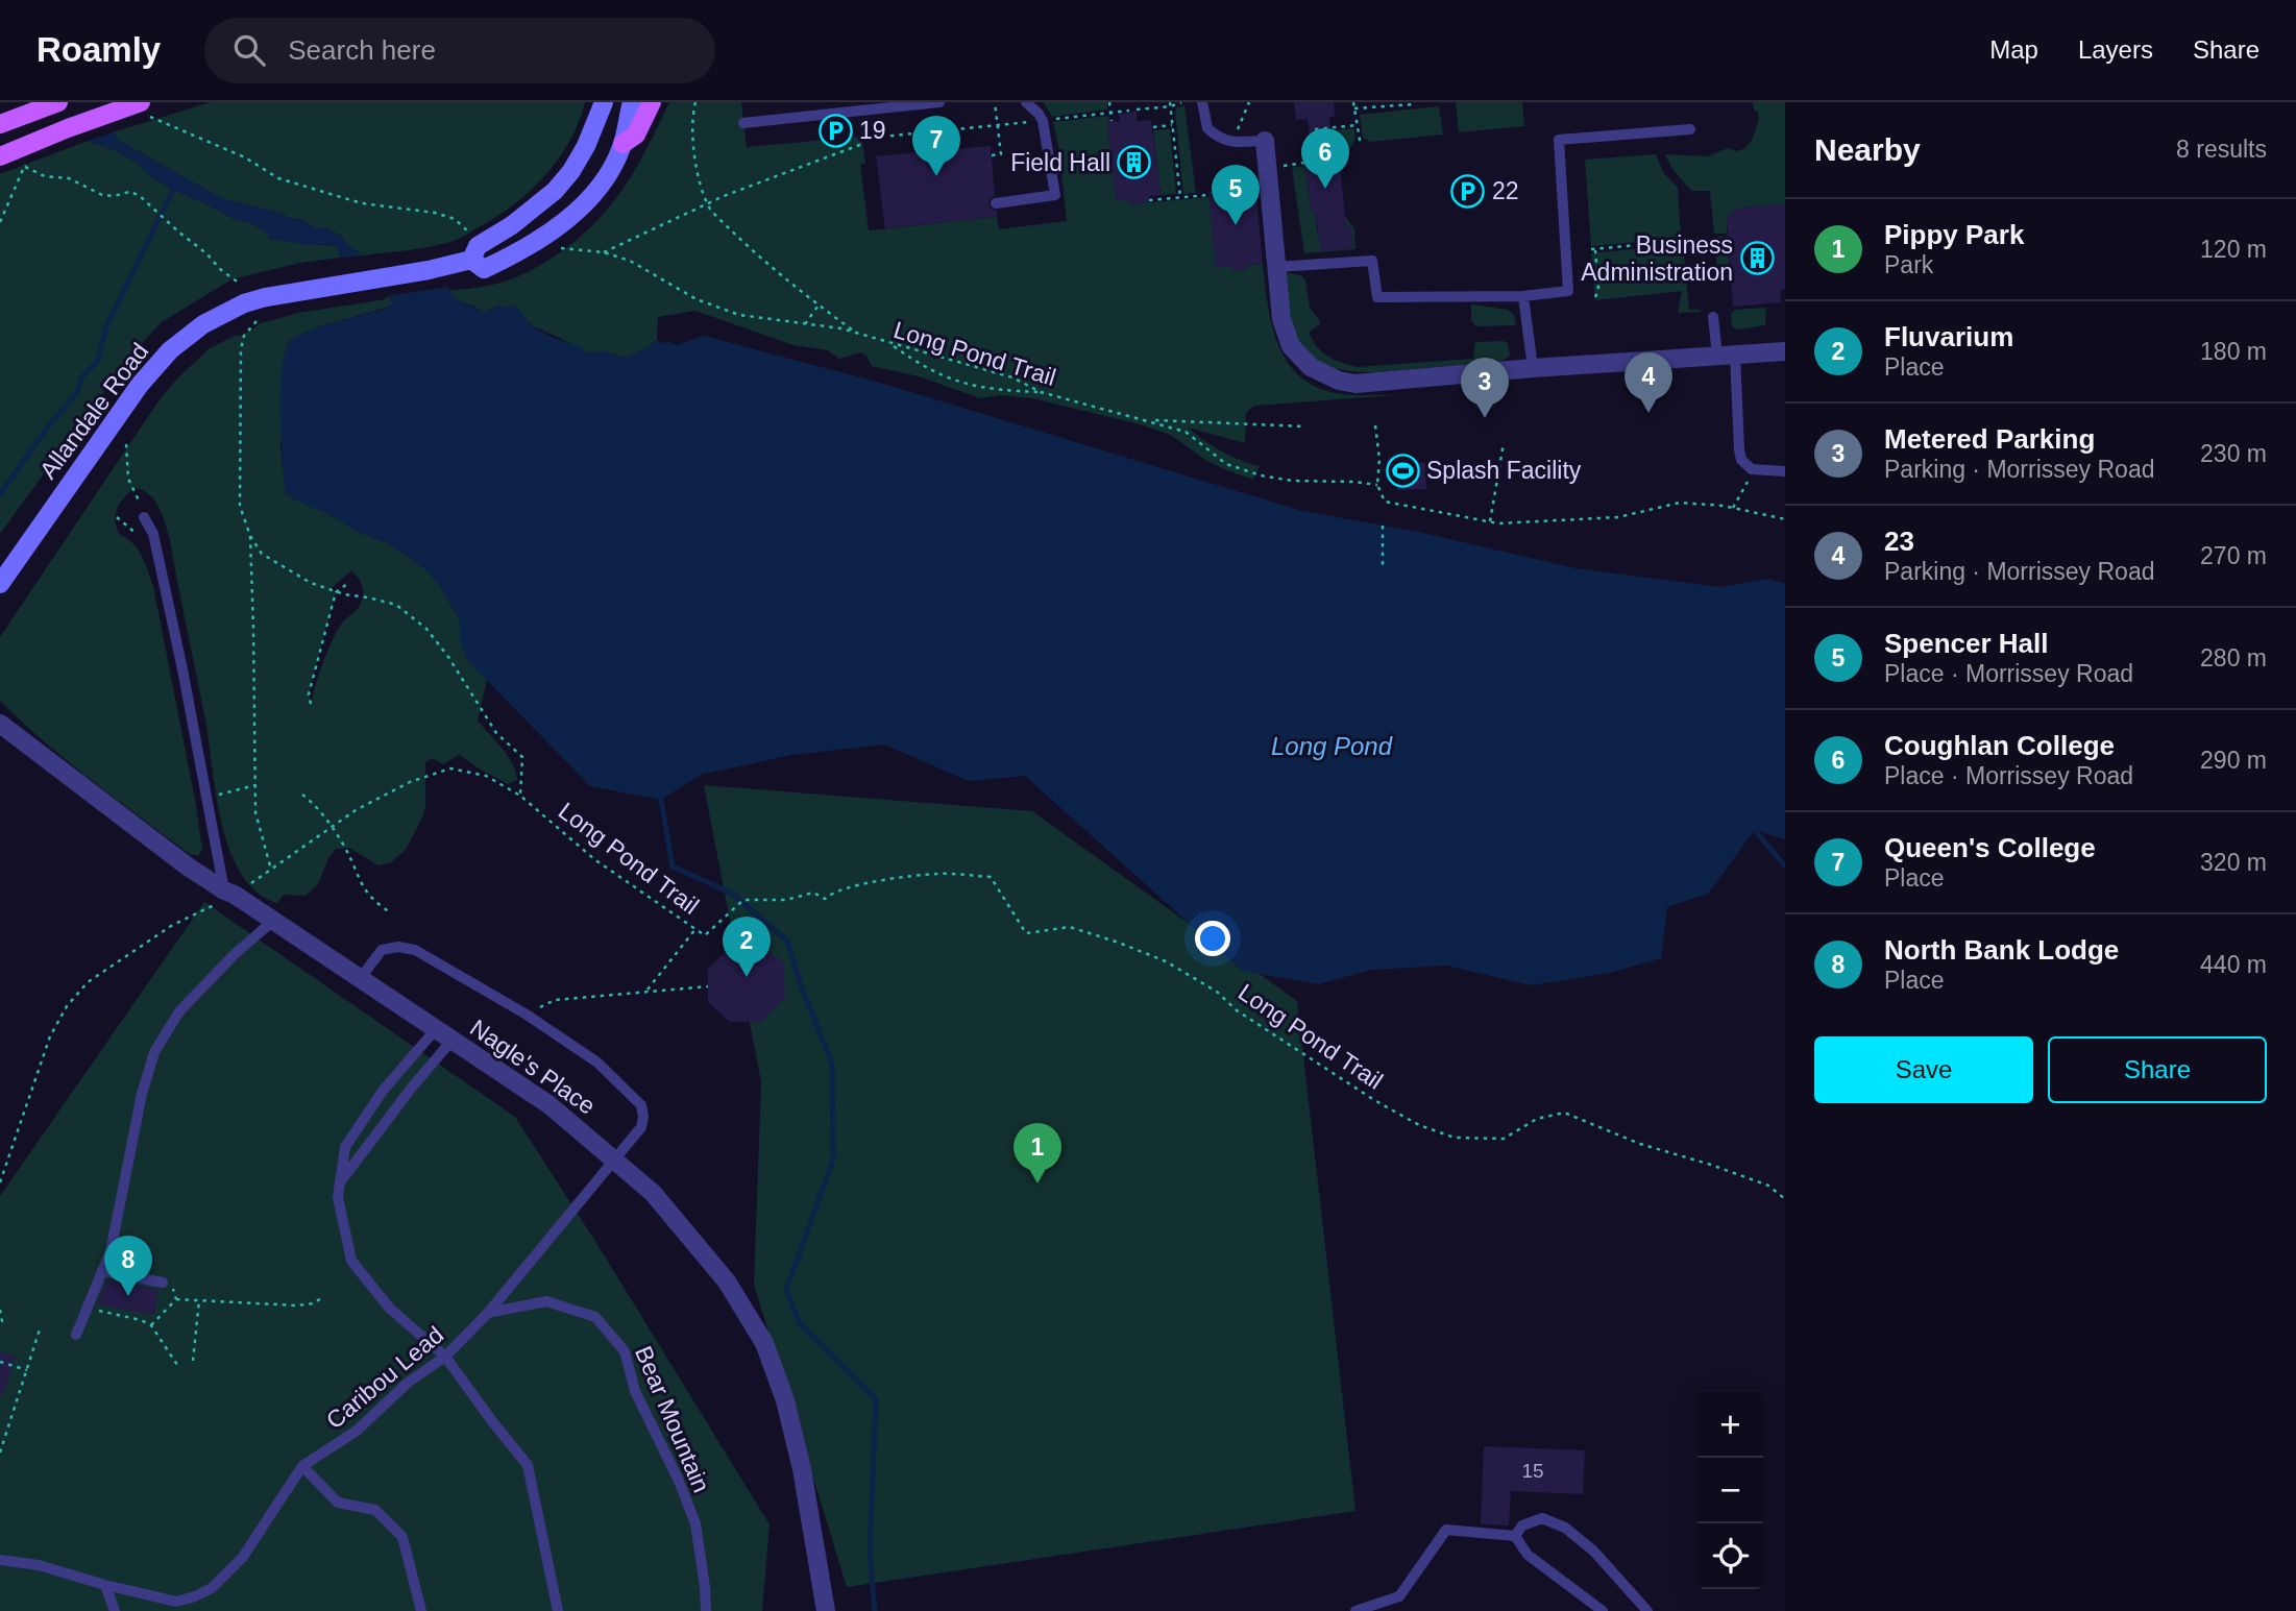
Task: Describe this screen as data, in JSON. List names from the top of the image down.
{
  "streets": {
    "main road": ["Allandale Road"],
    "street": ["Nagle's Place"],
    "lane": ["Caribou Lead", "Bear Mountain"],
    "path": ["Long Pond Trail"]
  },
  "crossings": [
    ["Long Pond Trail", "Nagle's Place"],
    ["Nagle's Place", "Caribou Lead"],
    ["Caribou Lead", "Bear Mountain"]
  ],
  "water": ["Long Pond"],
  "places": {
    "parking": ["19", "22"],
    "building": ["Field Hall", "Business Administration"],
    "sports": ["Splash Facility"]
  },
  "house_numbers": ["15"],
  "page": {
    "header": "Roamly",
    "search": "Search here",
    "nav": ["Map", "Layers", "Share"],
    "heading": ["Nearby", "8 results"],
    "pins": [
      "7",
      "6",
      "5",
      "4",
      "3",
      "2",
      "1",
      "8"
    ],
    "list": [
      {
        "mark": "1",
        "name": "Pippy Park",
        "note": "Park",
        "value": "120 m"
      },
      {
        "mark": "2",
        "name": "Fluvarium",
        "note": "Place",
        "value": "180 m"
      },
      {
        "mark": "3",
        "name": "Metered Parking",
        "note": "Parking · Morrissey Road",
        "value": "230 m"
      },
      {
        "mark": "4",
        "name": "23",
        "note": "Parking · Morrissey Road",
        "value": "270 m"
      },
      {
        "mark": "5",
        "name": "Spencer Hall",
        "note": "Place · Morrissey Road",
        "value": "280 m"
      },
      {
        "mark": "6",
        "name": "Coughlan College",
        "note": "Place · Morrissey Road",
        "value": "290 m"
      },
      {
        "mark": "7",
        "name": "Queen's College",
        "note": "Place",
        "value": "320 m"
      },
      {
        "mark": "8",
        "name": "North Bank Lodge",
        "note": "Place",
        "value": "440 m"
      }
    ],
    "buttons": ["Save", "Share"],
    "map_buttons": ["+", "−"]
  }
}
